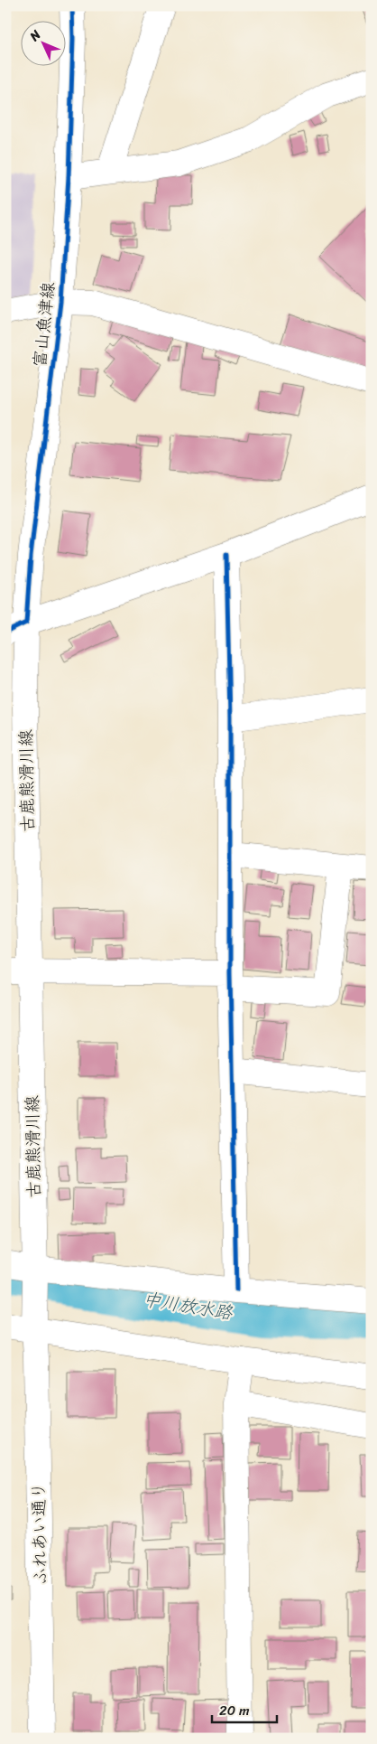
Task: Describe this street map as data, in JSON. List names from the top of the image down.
{
  "streets": {
    "street": ["富山魚津線", "古鹿熊滑川線", "ふれあい通り"]
  },
  "crossings": [
    ["富山魚津線", "古鹿熊滑川線"],
    ["古鹿熊滑川線", "ふれあい通り"]
  ],
  "water": ["中川放水路"],
  "scale_bar": "20 m",
  "north": "top left"
}
